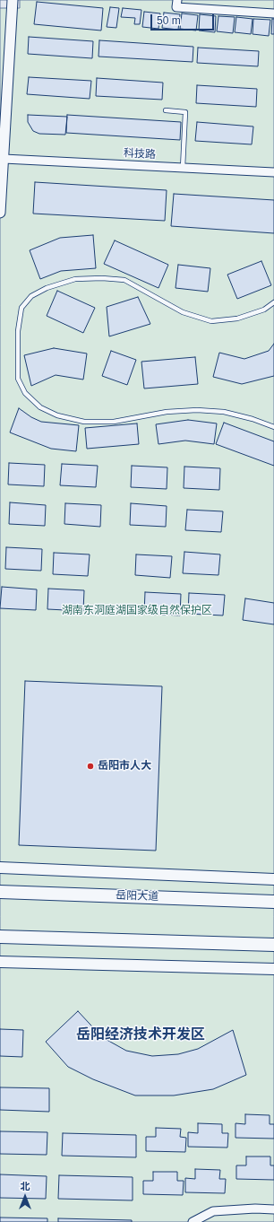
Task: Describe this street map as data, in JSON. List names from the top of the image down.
{
  "streets": {
    "main road": ["岳阳大道"],
    "street": ["科技路"]
  },
  "districts": ["岳阳经济技术开发区"],
  "parks": ["湖南东洞庭湖国家级自然保护区"],
  "places": ["岳阳市人大"],
  "scale_bar": "50 m",
  "north": "top"
}
